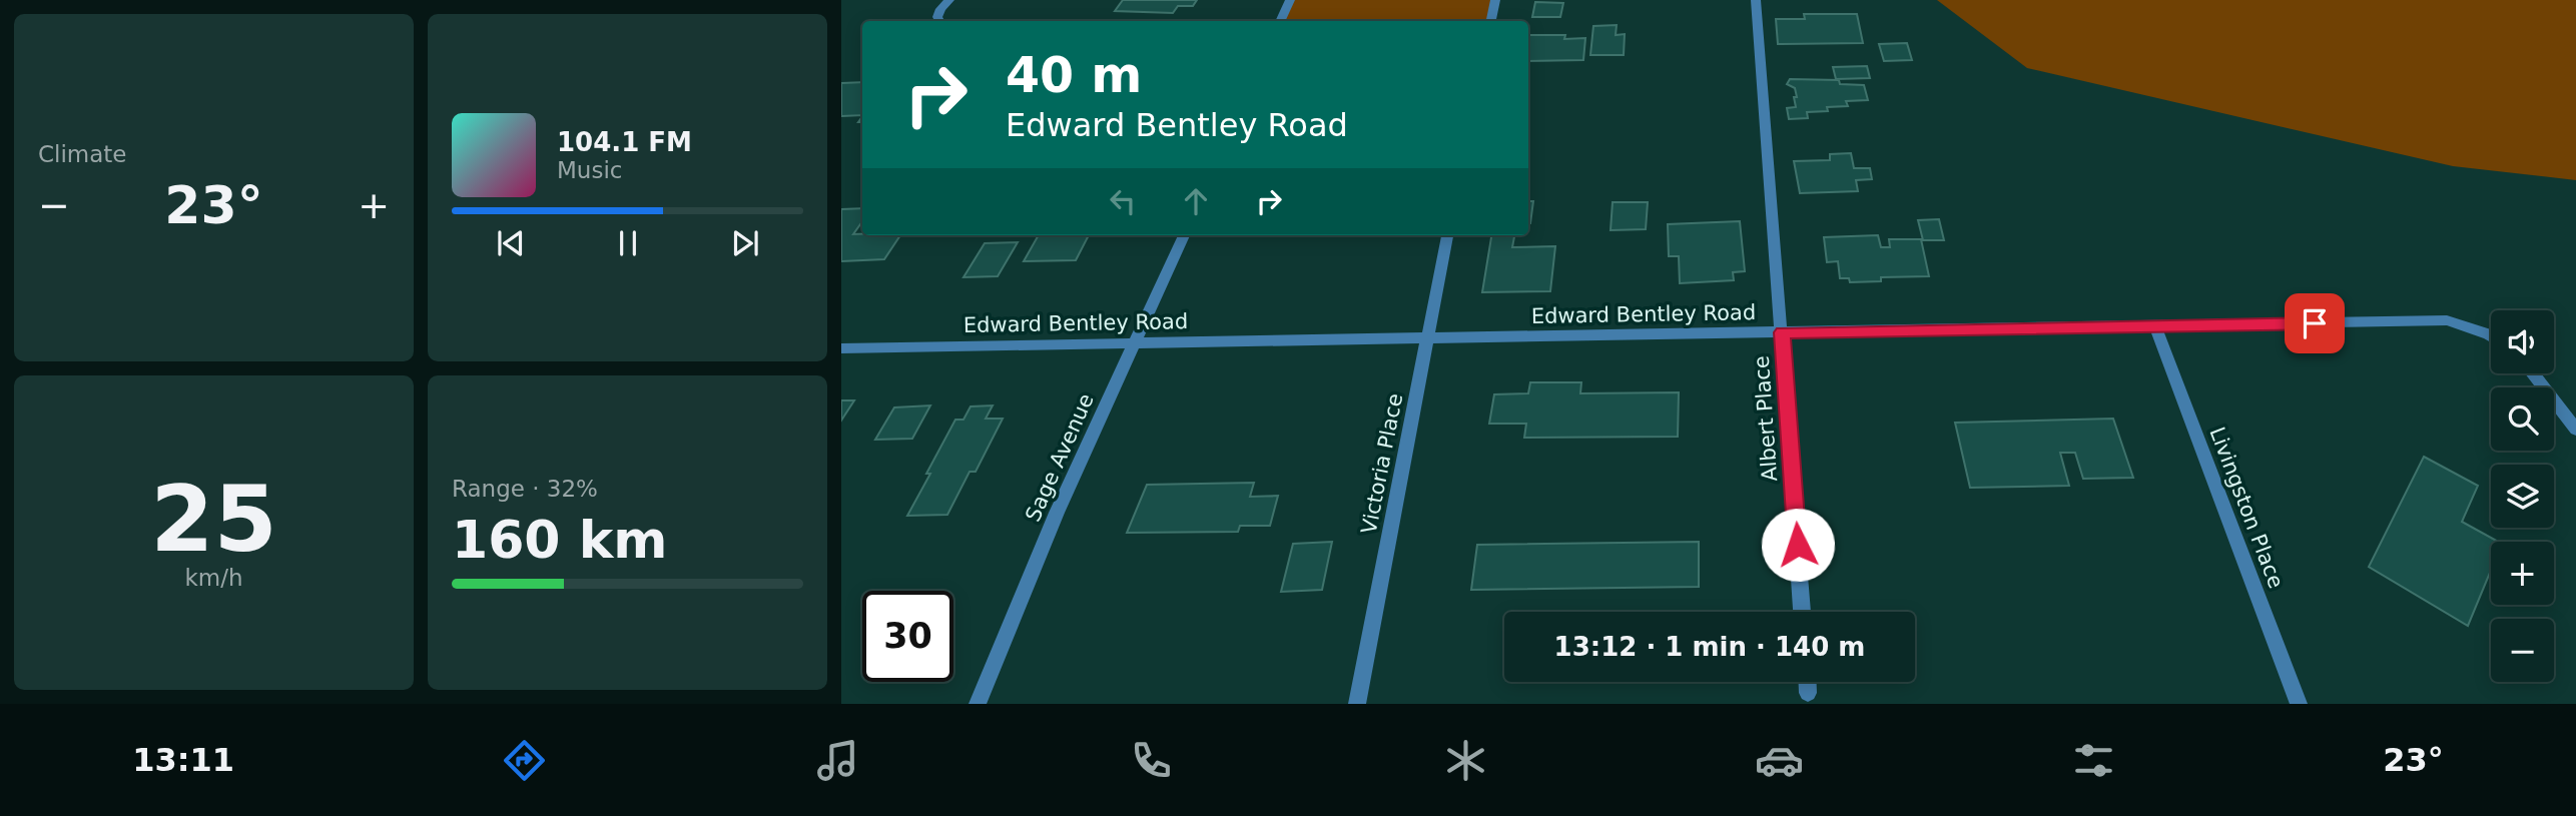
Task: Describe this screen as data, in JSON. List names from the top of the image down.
{
  "streets": {
    "street": [
      "Edward Bentley Road",
      "Albert Place",
      "Sage Avenue",
      "Victoria Place",
      "Livingston Place"
    ]
  },
  "crossings": [
    ["Edward Bentley Road", "Albert Place"],
    ["Edward Bentley Road", "Sage Avenue"],
    ["Edward Bentley Road", "Victoria Place"],
    ["Edward Bentley Road", "Livingston Place"]
  ],
  "page": {
    "tile": [
      "Climate",
      ["25", "km/h"],
      ["Range · 32%", "160 km"]
    ],
    "turn": ["40 m", "Edward Bentley Road"],
    "song": ["104.1 FM", "Music"],
    "heat": ["−", "23°", "+"],
    "map_buttons": ["+", "−"],
    "limit": "30",
    "trip": "13:12 · 1 min · 140 m",
    "tabs": ["13:11", "23°"]
  }
}
